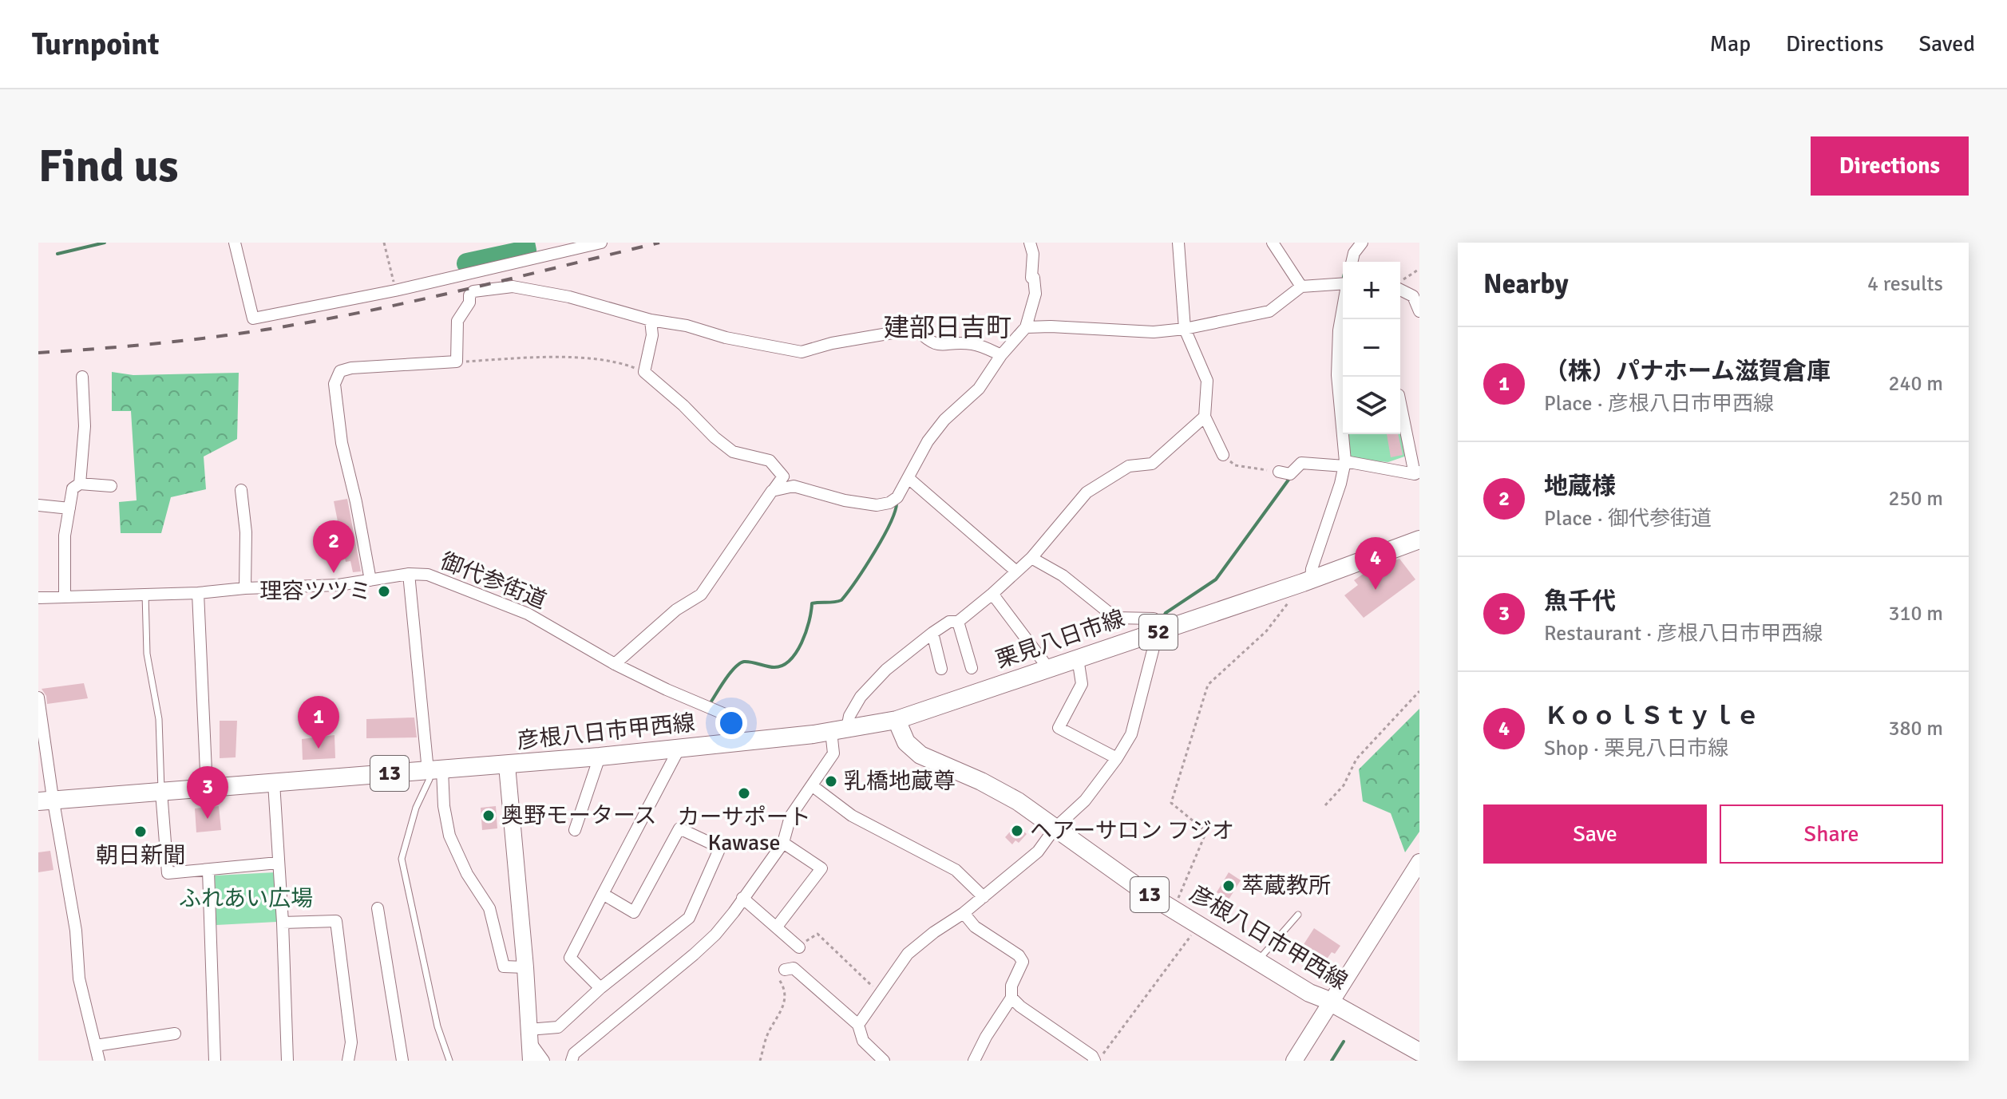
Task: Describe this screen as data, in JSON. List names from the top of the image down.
{
  "streets": {
    "main road": [
      "52",
      "栗見八日市線",
      "彦根八日市甲西線",
      "13"
    ],
    "street": ["御代参街道"]
  },
  "crossings": [
    ["御代参街道", "彦根八日市甲西線"],
    ["栗見八日市線", "彦根八日市甲西線"]
  ],
  "districts": ["建部日吉町"],
  "parks": ["ふれあい広場"],
  "places": [
    "理容ツツミ",
    "乳橋地蔵尊",
    "カーサポート Kawase",
    "奥野モータース",
    "ヘアーサロン フジオ",
    "朝日新聞",
    "萃蔵教所"
  ],
  "page": {
    "header": "Turnpoint",
    "nav": ["Map", "Directions", "Saved"],
    "buttons": [
      "Directions",
      ["Save", "Share"]
    ],
    "title": "Find us",
    "heading": ["Nearby", "4 results"],
    "map_buttons": ["+", "−"],
    "list": [
      {
        "mark": "1",
        "name": "（株）パナホーム滋賀倉庫",
        "note": "Place · 彦根八日市甲西線",
        "value": "240 m"
      },
      {
        "mark": "2",
        "name": "地蔵様",
        "note": "Place · 御代参街道",
        "value": "250 m"
      },
      {
        "mark": "3",
        "name": "魚千代",
        "note": "Restaurant · 彦根八日市甲西線",
        "value": "310 m"
      },
      {
        "mark": "4",
        "name": "ＫｏｏｌＳｔｙｌｅ",
        "note": "Shop · 栗見八日市線",
        "value": "380 m"
      }
    ],
    "pins": [
      "2",
      "4",
      "1",
      "3"
    ]
  }
}
